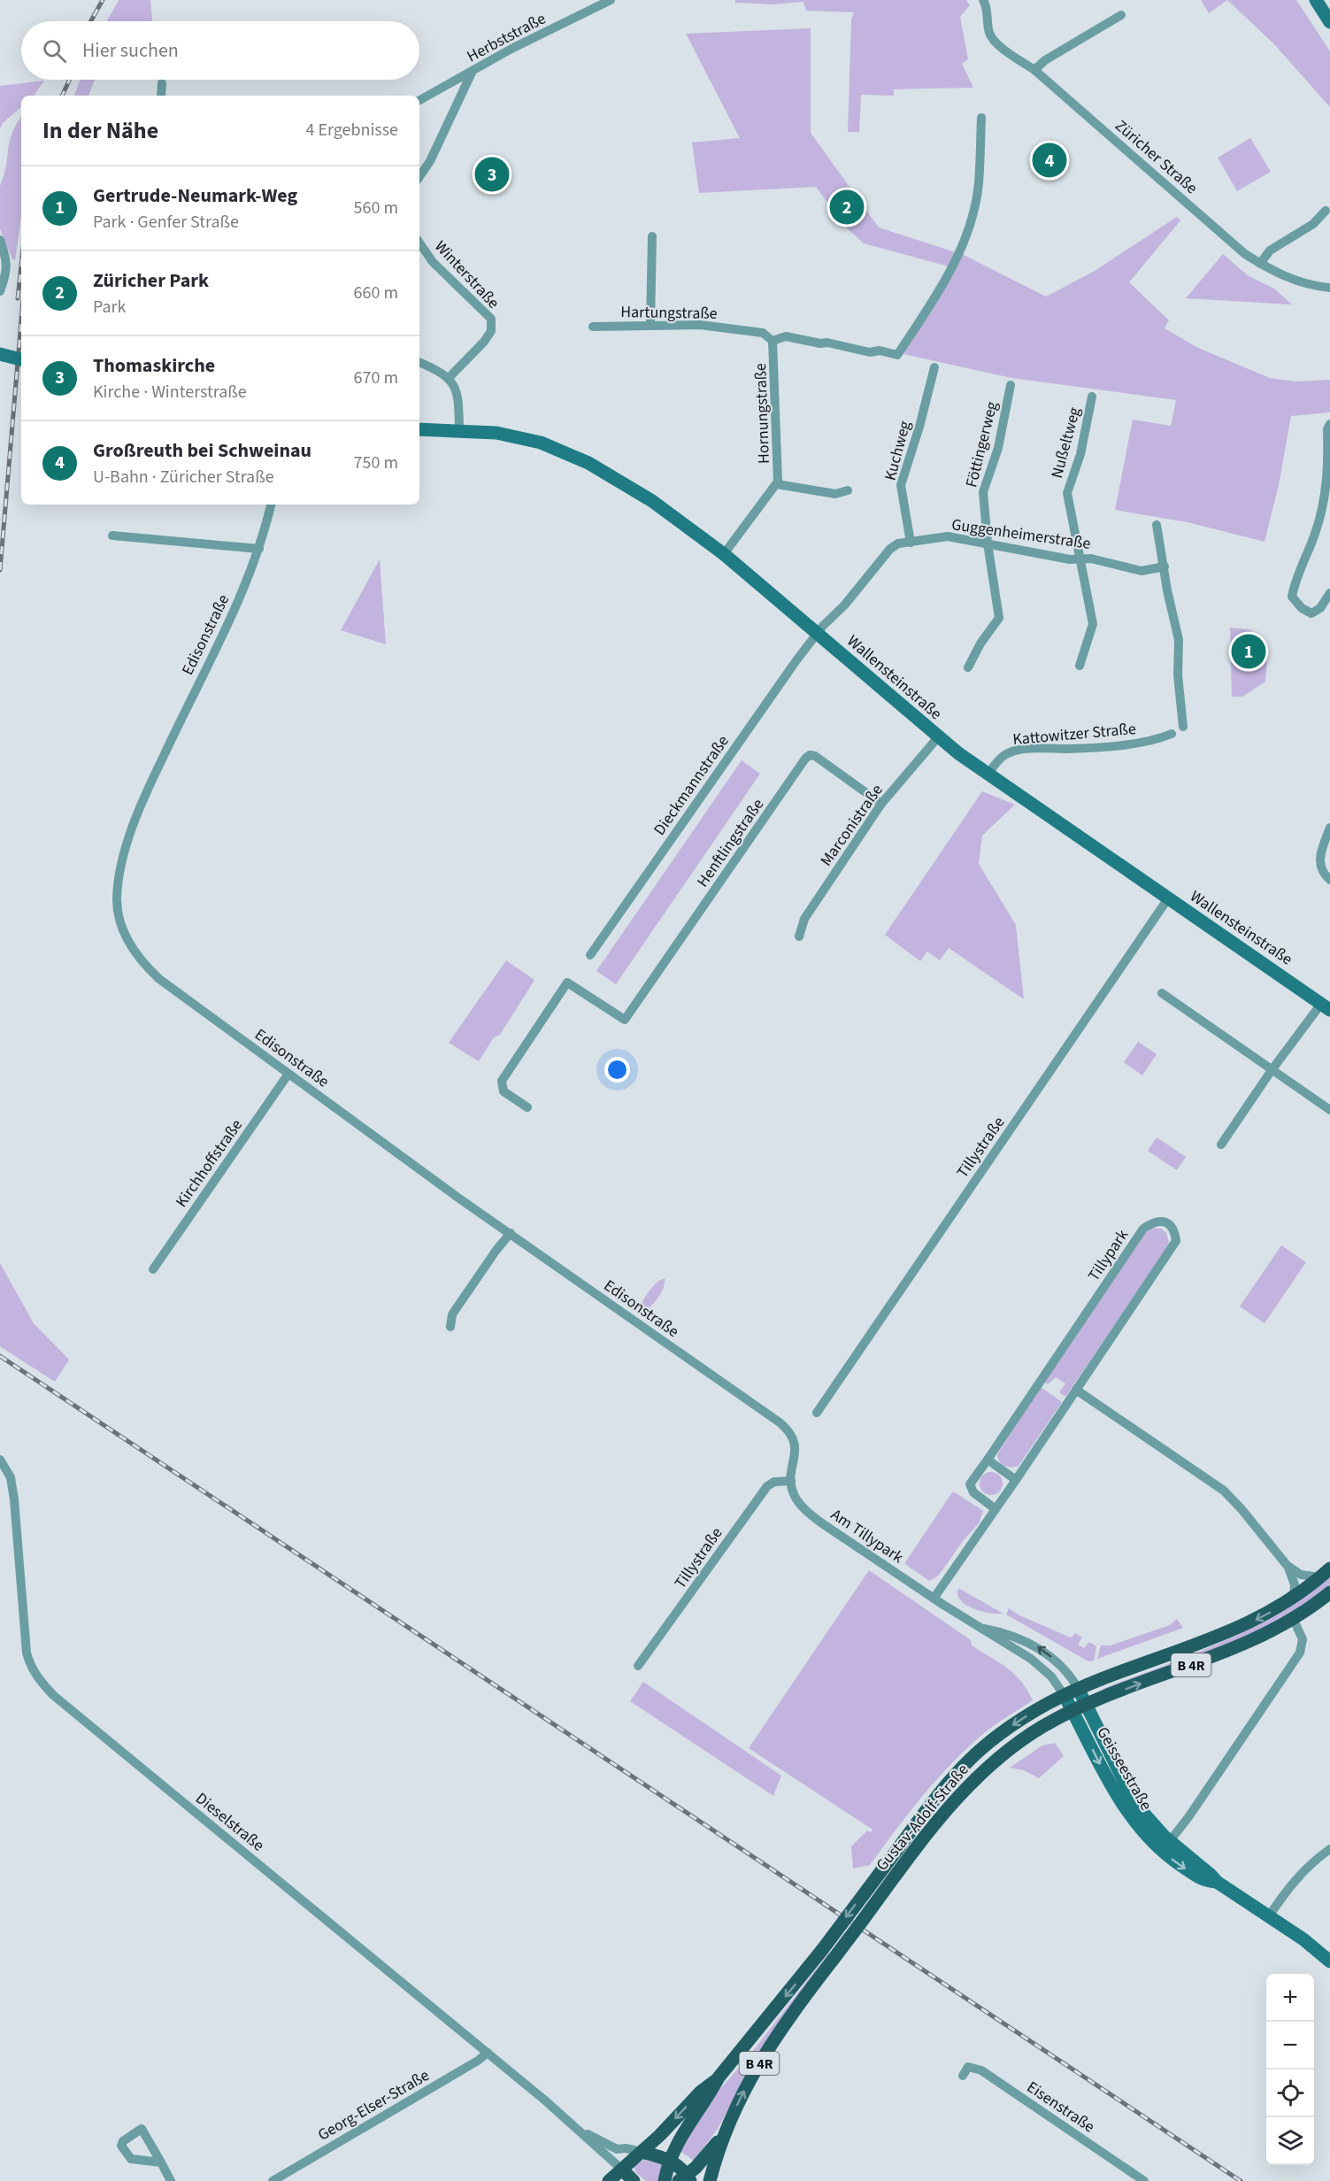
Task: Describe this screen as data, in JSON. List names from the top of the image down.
{
  "streets": {
    "main road": ["B 4R", "Gustav-Adolf-Straße"],
    "street": [
      "Herbststraße",
      "Züricher Straße",
      "Winterstraße",
      "Hartungstraße",
      "Hornungstraße",
      "Nußeltweg",
      "Föttingerweg",
      "Kuchweg",
      "Guggenheimerstraße",
      "Edisonstraße",
      "Wallensteinstraße",
      "Kattowitzer Straße",
      "Dieckmannstraße",
      "Marconistraße",
      "Henftlingstraße",
      "Tillystraße",
      "Kirchhoffstraße",
      "Tillypark",
      "Am Tillypark",
      "Geisseestraße",
      "Dieselstraße",
      "Georg-Elser-Straße",
      "Eisenstraße"
    ]
  },
  "crossings": [
    ["Hartungstraße", "Hornungstraße"],
    ["Hornungstraße", "Wallensteinstraße"],
    ["Nußeltweg", "Guggenheimerstraße"],
    ["Föttingerweg", "Guggenheimerstraße"],
    ["Kuchweg", "Guggenheimerstraße"],
    ["Guggenheimerstraße", "Wallensteinstraße"],
    ["Guggenheimerstraße", "Dieckmannstraße"],
    ["Edisonstraße", "Tillystraße"],
    ["Edisonstraße", "Kirchhoffstraße"],
    ["Edisonstraße", "Am Tillypark"],
    ["Wallensteinstraße", "Kattowitzer Straße"],
    ["Wallensteinstraße", "Dieckmannstraße"],
    ["Wallensteinstraße", "Marconistraße"],
    ["Wallensteinstraße", "Tillystraße"],
    ["Marconistraße", "Henftlingstraße"],
    ["Tillystraße", "Am Tillypark"],
    ["Tillypark", "Am Tillypark"],
    ["Am Tillypark", "Geisseestraße"],
    ["Am Tillypark", "Gustav-Adolf-Straße"],
    ["Geisseestraße", "Gustav-Adolf-Straße"],
    ["Gustav-Adolf-Straße", "Dieselstraße"],
    ["Dieselstraße", "Georg-Elser-Straße"]
  ],
  "page": {
    "search": "Hier suchen",
    "heading": ["In der Nähe", "4 Ergebnisse"],
    "pins": [
      "4",
      "3",
      "2",
      "1"
    ],
    "list": [
      {
        "mark": "1",
        "name": "Gertrude-Neumark-Weg",
        "note": "Park · Genfer Straße",
        "value": "560 m"
      },
      {
        "mark": "2",
        "name": "Züricher Park",
        "note": "Park",
        "value": "660 m"
      },
      {
        "mark": "3",
        "name": "Thomaskirche",
        "note": "Kirche · Winterstraße",
        "value": "670 m"
      },
      {
        "mark": "4",
        "name": "Großreuth bei Schweinau",
        "note": "U-Bahn · Züricher Straße",
        "value": "750 m"
      }
    ],
    "map_buttons": ["+", "−"]
  }
}
